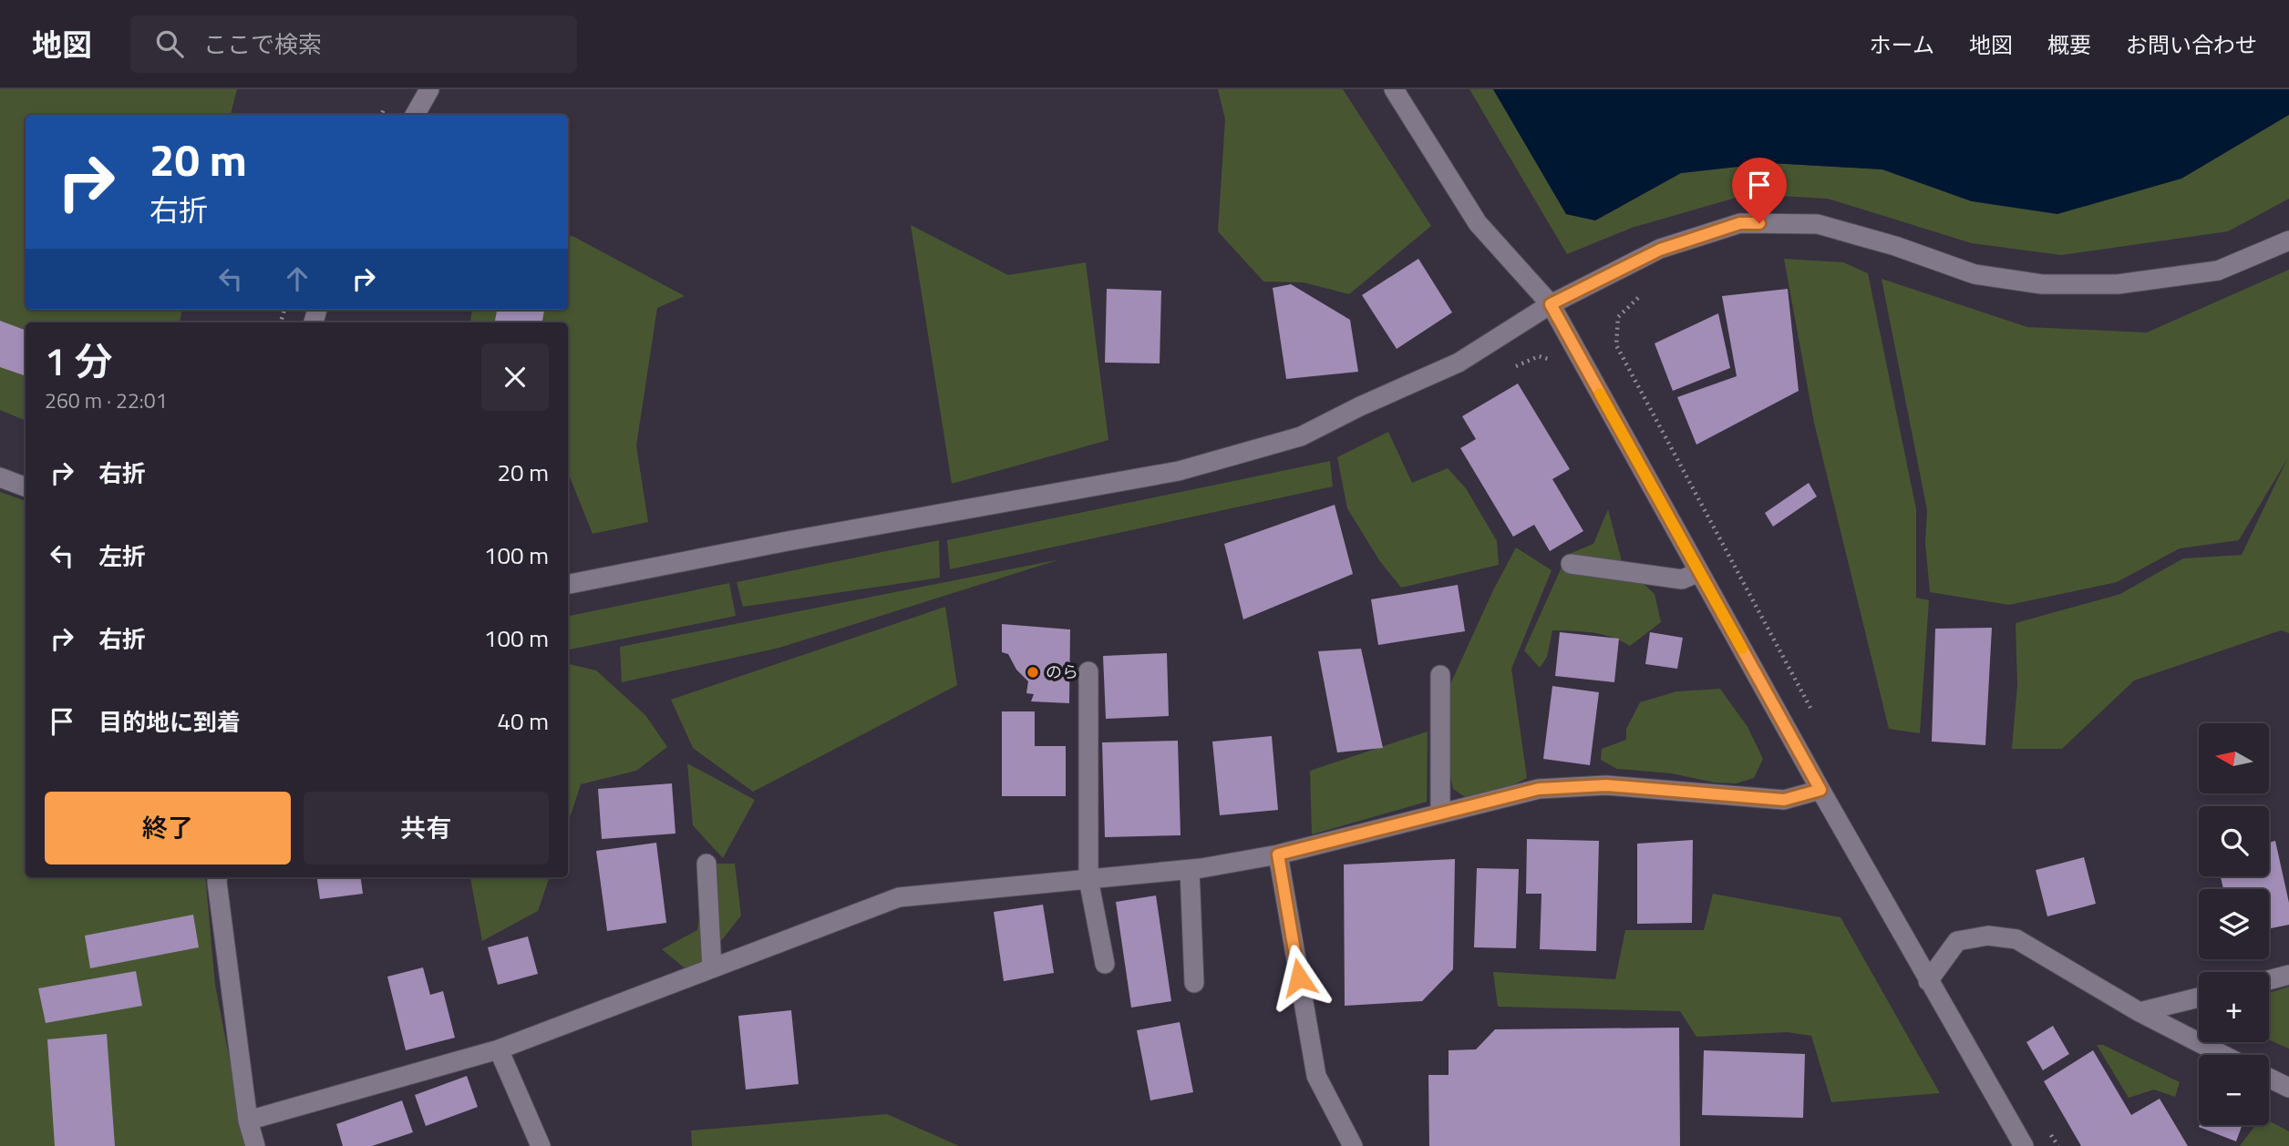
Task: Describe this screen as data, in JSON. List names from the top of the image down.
{
  "places": ["のら"],
  "north": "left",
  "page": {
    "header": "地図",
    "search": "ここで検索",
    "nav": [
      "ホーム",
      "地図",
      "概要",
      "お問い合わせ"
    ],
    "turn": ["20 m", "右折"],
    "heading": ["1 分", "260 m · 22:01"],
    "list": [
      {
        "name": "右折",
        "value": "20 m"
      },
      {
        "name": "左折",
        "value": "100 m"
      },
      {
        "name": "右折",
        "value": "100 m"
      },
      {
        "name": "目的地に到着",
        "value": "40 m"
      }
    ],
    "map_buttons": ["+", "−"],
    "buttons": ["終了", "共有"]
  }
}
